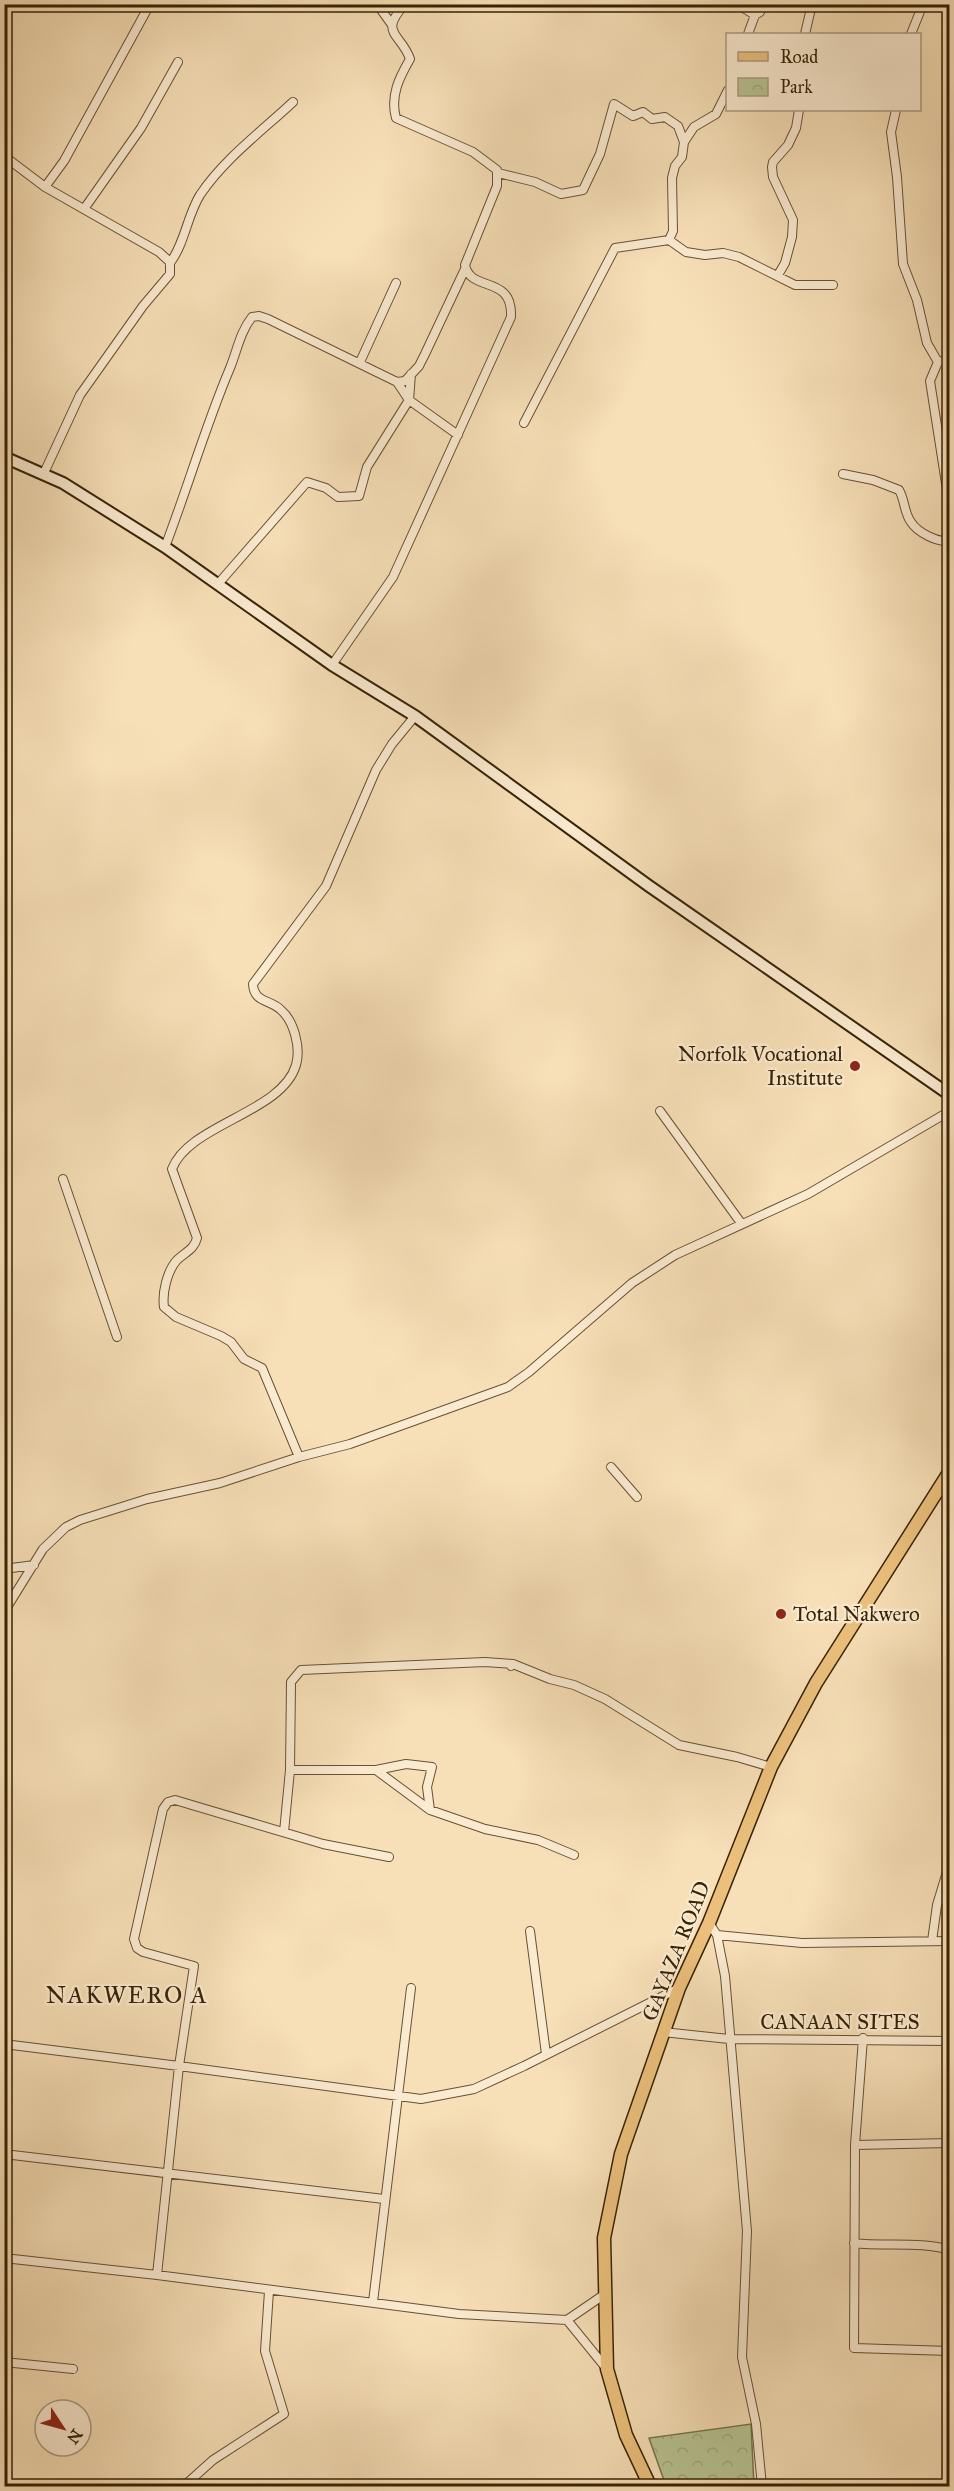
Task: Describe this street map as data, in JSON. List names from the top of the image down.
{
  "streets": {
    "main road": ["GAYAZA ROAD"],
    "street": ["CANAAN SITES"]
  },
  "crossings": [
    ["GAYAZA ROAD", "CANAAN SITES"]
  ],
  "districts": ["NAKWERO A"],
  "places": ["Norfolk Vocational Institute", "Total Nakwero"],
  "legend": ["Road", "Park"],
  "north": "bottom right"
}
